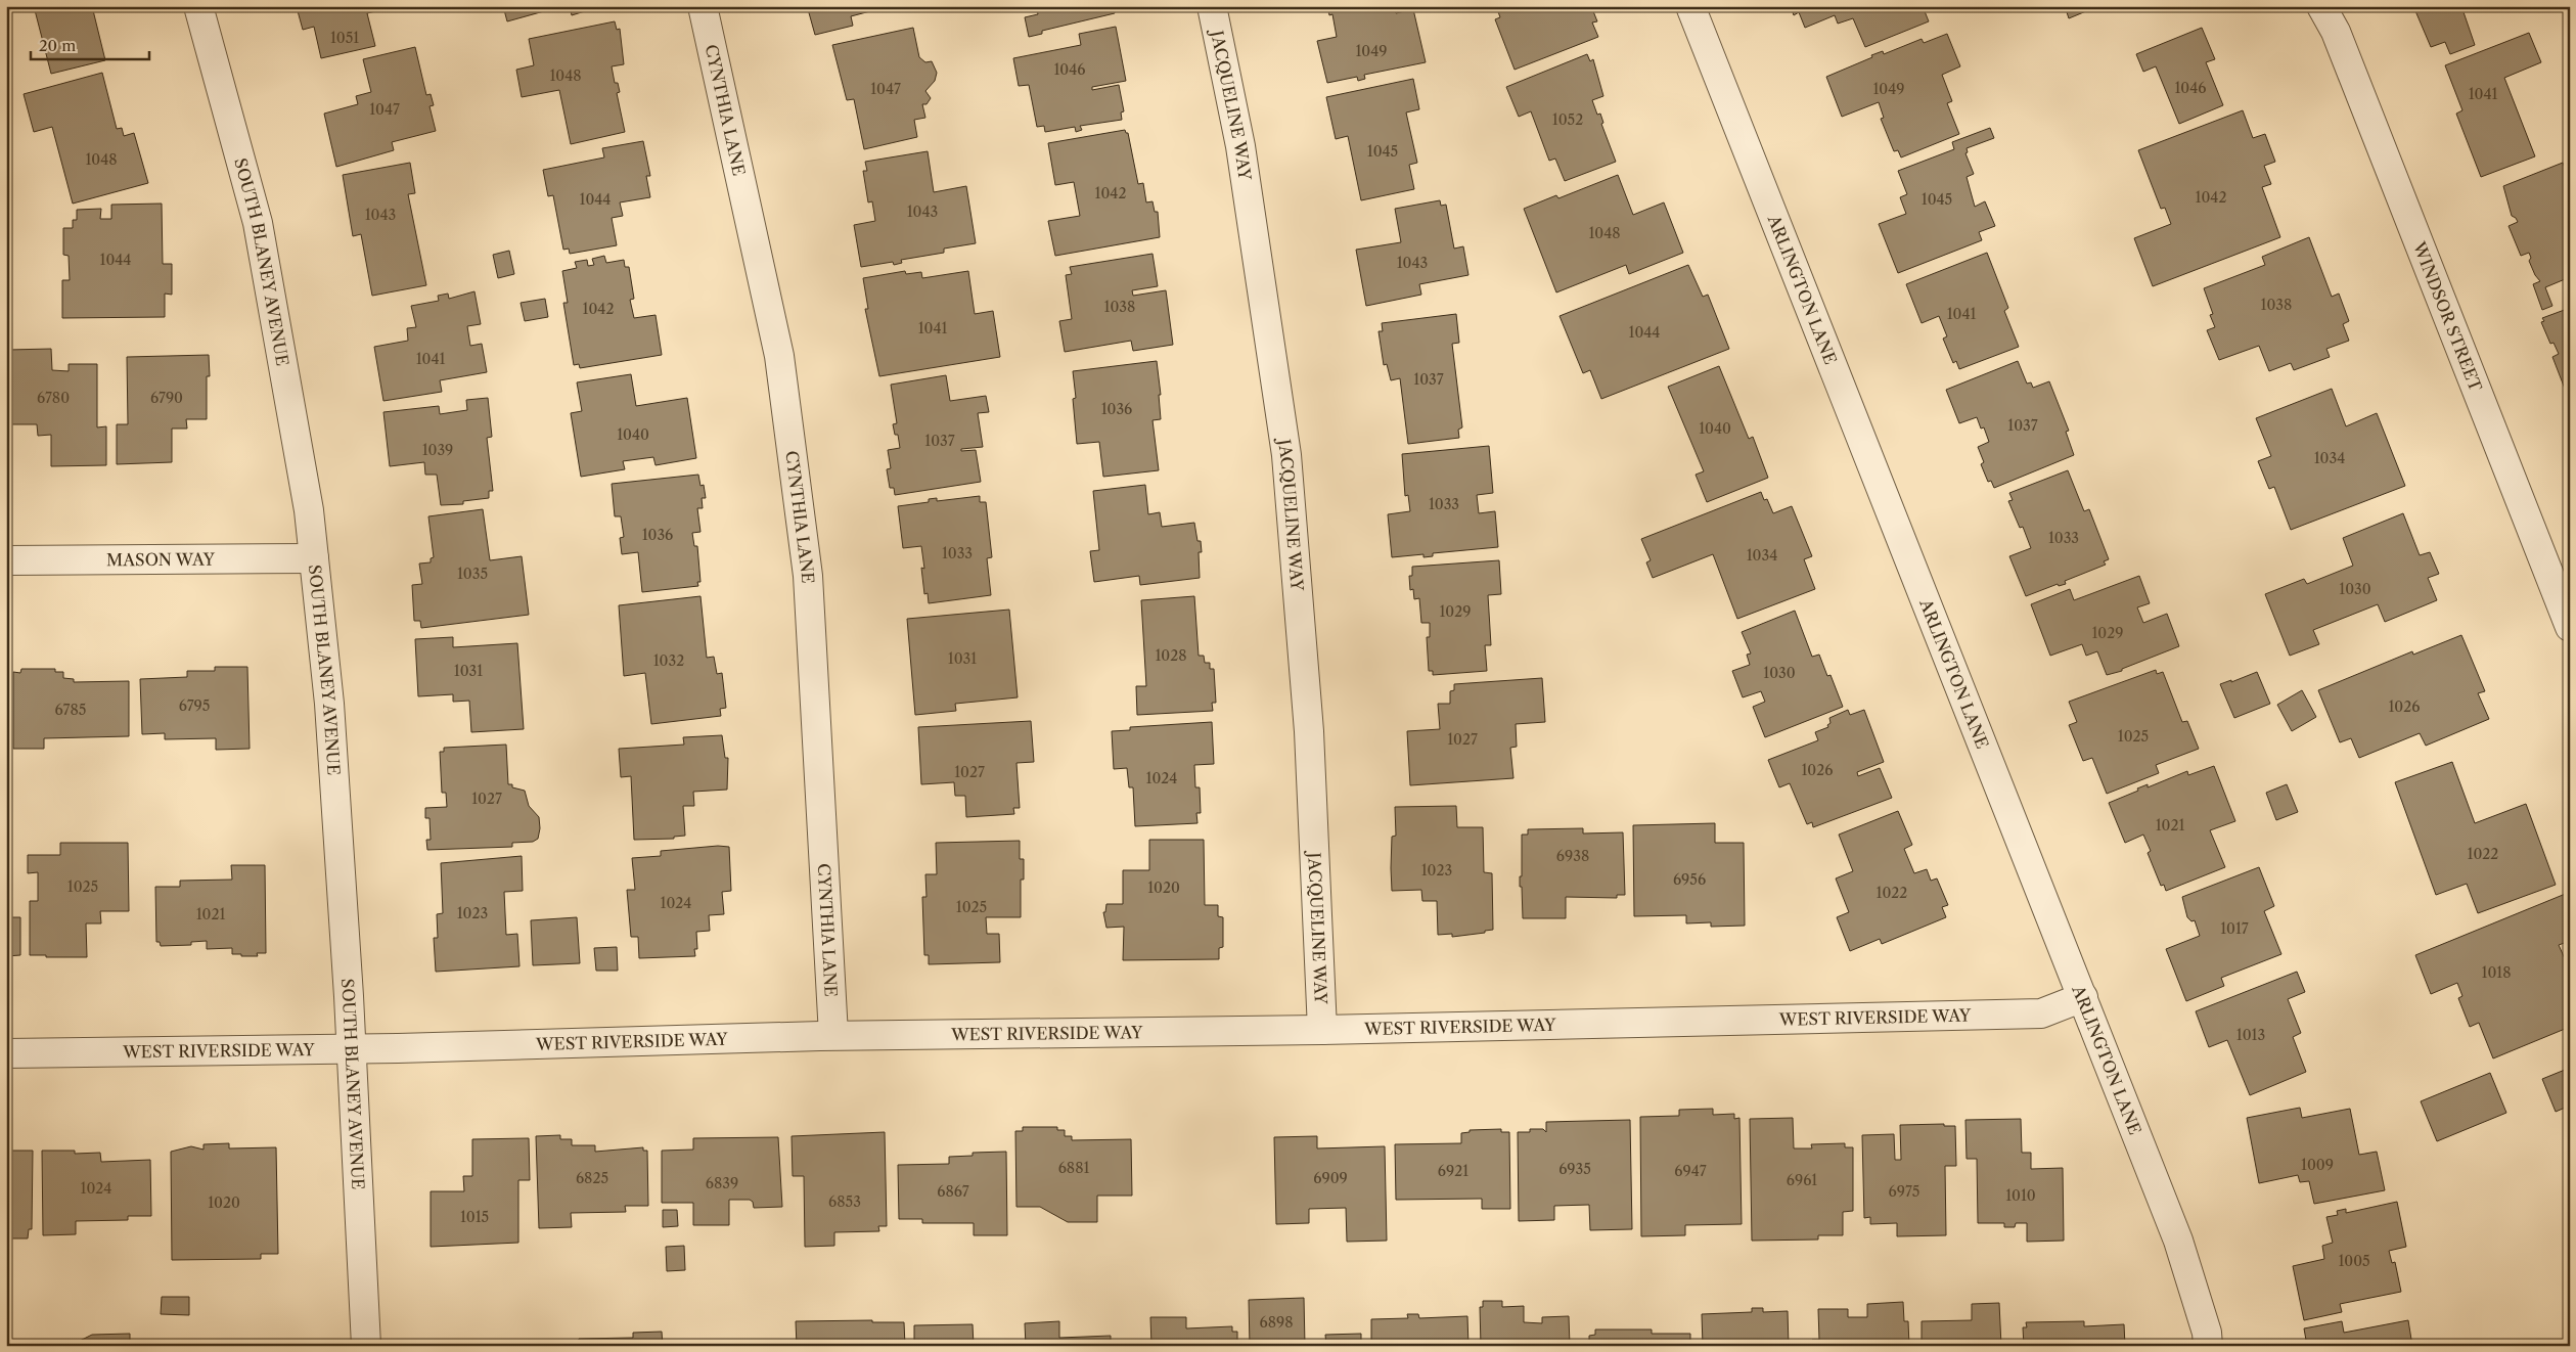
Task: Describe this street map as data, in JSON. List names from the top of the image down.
{
  "streets": {
    "street": [
      "JACQUELINE WAY",
      "CYNTHIA LANE",
      "SOUTH BLANEY AVENUE",
      "ARLINGTON LANE",
      "WINDSOR STREET",
      "MASON WAY",
      "WEST RIVERSIDE WAY"
    ]
  },
  "crossings": [
    ["JACQUELINE WAY", "WEST RIVERSIDE WAY"],
    ["CYNTHIA LANE", "WEST RIVERSIDE WAY"],
    ["SOUTH BLANEY AVENUE", "MASON WAY"],
    ["SOUTH BLANEY AVENUE", "WEST RIVERSIDE WAY"],
    ["ARLINGTON LANE", "WEST RIVERSIDE WAY"]
  ],
  "house_numbers": [
    "1051",
    "1049",
    "1046",
    "1048",
    "1046",
    "1047",
    "1049",
    "1041",
    "1047",
    "1052",
    "1045",
    "1048",
    "1042",
    "1042",
    "1044",
    "1045",
    "1043",
    "1043",
    "1048",
    "1044",
    "1043",
    "1038",
    "1038",
    "1042",
    "1041",
    "1041",
    "1044",
    "1041",
    "1037",
    "6780",
    "6790",
    "1036",
    "1037",
    "1040",
    "1040",
    "1037",
    "1039",
    "1034",
    "1033",
    "1036",
    "1033",
    "1033",
    "1034",
    "1035",
    "1030",
    "1029",
    "1029",
    "1028",
    "1031",
    "1032",
    "1031",
    "1030",
    "6795",
    "1026",
    "6785",
    "1025",
    "1027",
    "1026",
    "1027",
    "1024",
    "1027",
    "1021",
    "1022",
    "6938",
    "1023",
    "6956",
    "1025",
    "1020",
    "1022",
    "1024",
    "1025",
    "1023",
    "1021",
    "1017",
    "1018",
    "1013",
    "1009",
    "6881",
    "6935",
    "6921",
    "6947",
    "6825",
    "6909",
    "6961",
    "6839",
    "1024",
    "6867",
    "6975",
    "1010",
    "6853",
    "1020",
    "1015",
    "1005",
    "6898"
  ],
  "scale_bar": "20 m"
}
